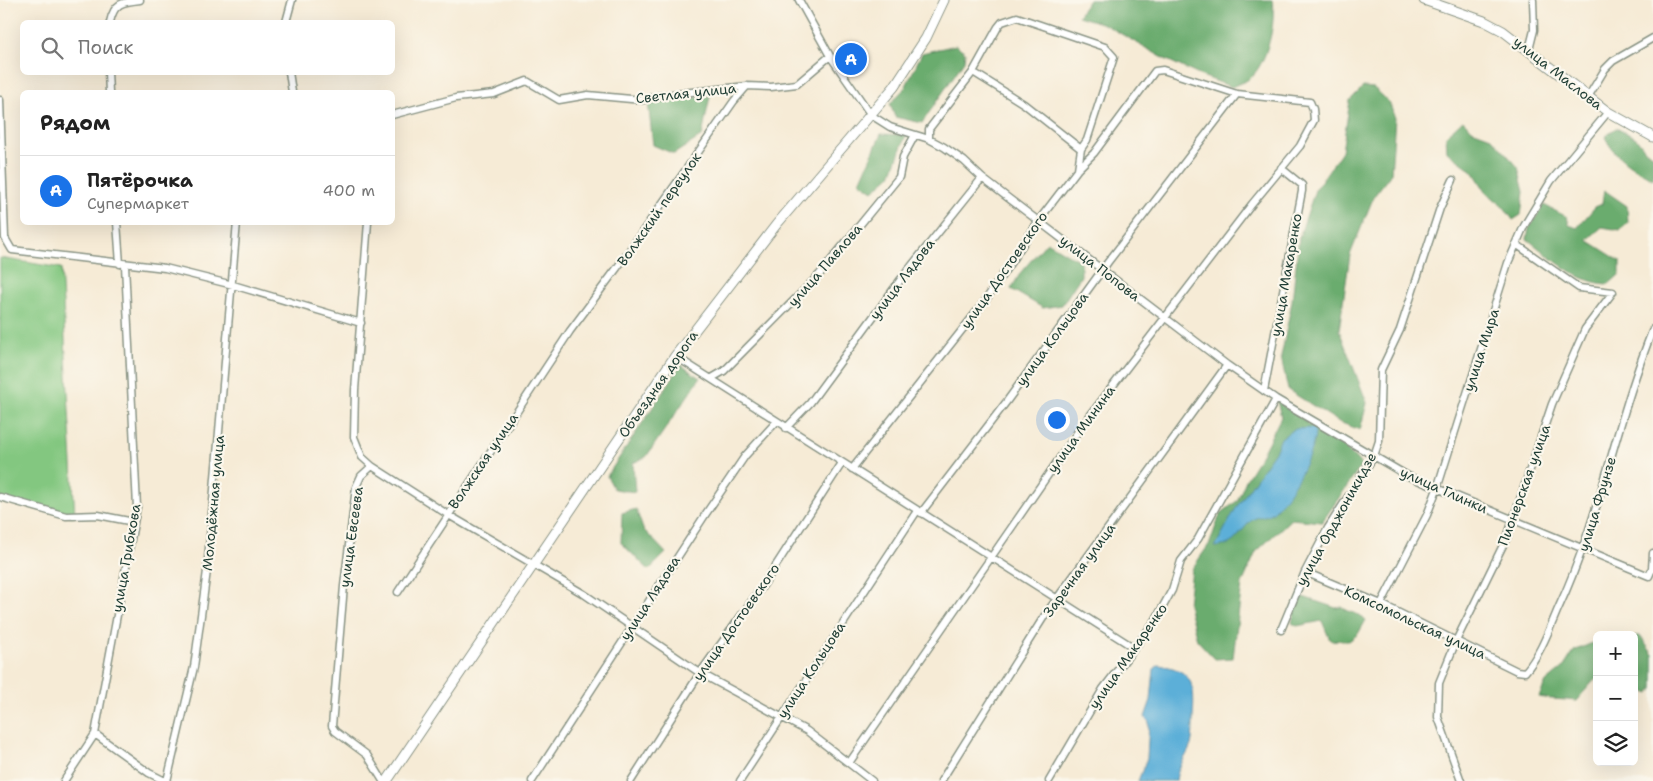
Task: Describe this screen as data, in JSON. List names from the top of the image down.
{
  "streets": {
    "main road": ["улица Маслова", "Объездная дорога"],
    "street": [
      "Светлая улица",
      "Волжский переулок",
      "улица Павлова",
      "улица Попова",
      "улица Достоевского",
      "улица Макаренко",
      "улица Лядова",
      "улица Кольцова",
      "улица Мира",
      "улица Минина",
      "Волжская улица",
      "Пионерская улица",
      "улица Глинки",
      "Молодёжная улица",
      "улица Фрунзе",
      "улица Орджоникидзе",
      "улица Евсеева",
      "улица Грибкова",
      "Заречная улица",
      "Комсомольская улица"
    ]
  },
  "crossings": [
    ["улица Маслова", "улица Мира"],
    ["Светлая улица", "Волжский переулок"],
    ["Волжский переулок", "Волжская улица"],
    ["улица Павлова", "улица Попова"],
    ["улица Попова", "улица Достоевского"],
    ["улица Попова", "улица Макаренко"],
    ["улица Попова", "улица Лядова"],
    ["улица Попова", "улица Кольцова"],
    ["улица Попова", "Объездная дорога"],
    ["улица Попова", "улица Минина"],
    ["улица Попова", "улица Глинки"],
    ["улица Попова", "Заречная улица"],
    ["улица Достоевского", "улица Кольцова"],
    ["улица Достоевского", "улица Минина"],
    ["улица Макаренко", "улица Минина"],
    ["улица Кольцова", "улица Минина"],
    ["улица Мира", "Пионерская улица"],
    ["улица Мира", "улица Глинки"],
    ["улица Мира", "Комсомольская улица"],
    ["Пионерская улица", "улица Глинки"],
    ["Пионерская улица", "Комсомольская улица"],
    ["улица Глинки", "улица Фрунзе"],
    ["улица Глинки", "улица Орджоникидзе"],
    ["улица Фрунзе", "Комсомольская улица"],
    ["улица Орджоникидзе", "Комсомольская улица"]
  ],
  "page": {
    "search": "Поиск",
    "pins": "A",
    "heading": "Рядом",
    "list": [
      {
        "mark": "A",
        "name": "Пятёрочка",
        "note": "Супермаркет",
        "value": "400 m"
      }
    ],
    "map_buttons": ["+", "−"]
  }
}
